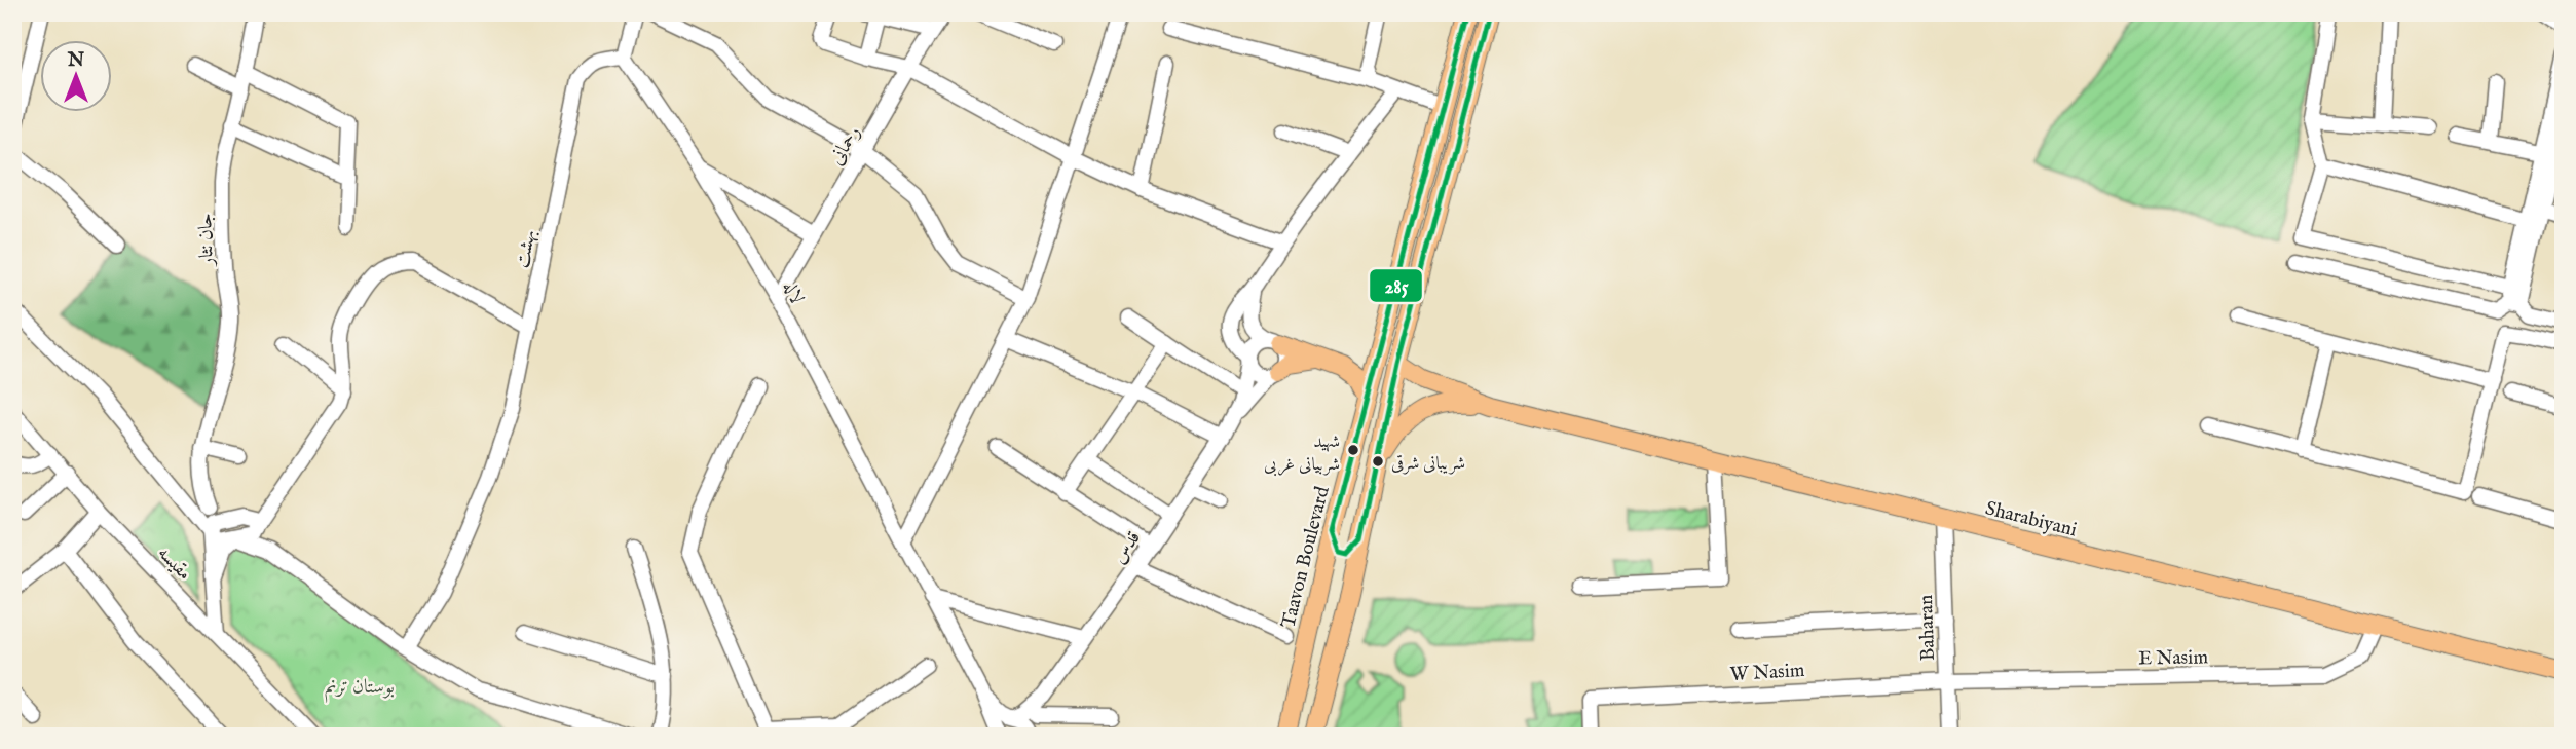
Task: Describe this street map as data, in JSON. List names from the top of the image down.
{
  "streets": {
    "main road": ["Sharabiyani", "Taavon Boulevard"],
    "street": [
      "رحمانی",
      "جان نثار",
      "بهشت",
      "لاله",
      "قدس",
      "مقیسه",
      "Baharan",
      "E Nasim",
      "W Nasim"
    ]
  },
  "crossings": [
    ["رحمانی", "لاله"],
    ["بهشت", "لاله"],
    ["Sharabiyani", "Baharan"],
    ["Sharabiyani", "E Nasim"],
    ["Baharan", "E Nasim"],
    ["Baharan", "W Nasim"],
    ["E Nasim", "W Nasim"]
  ],
  "parks": ["بوستان ترنم"],
  "places": ["شهید شربیانی غربی", "شریبانی شرقی"],
  "lines": ["transit line 285"],
  "north": "top"
}
